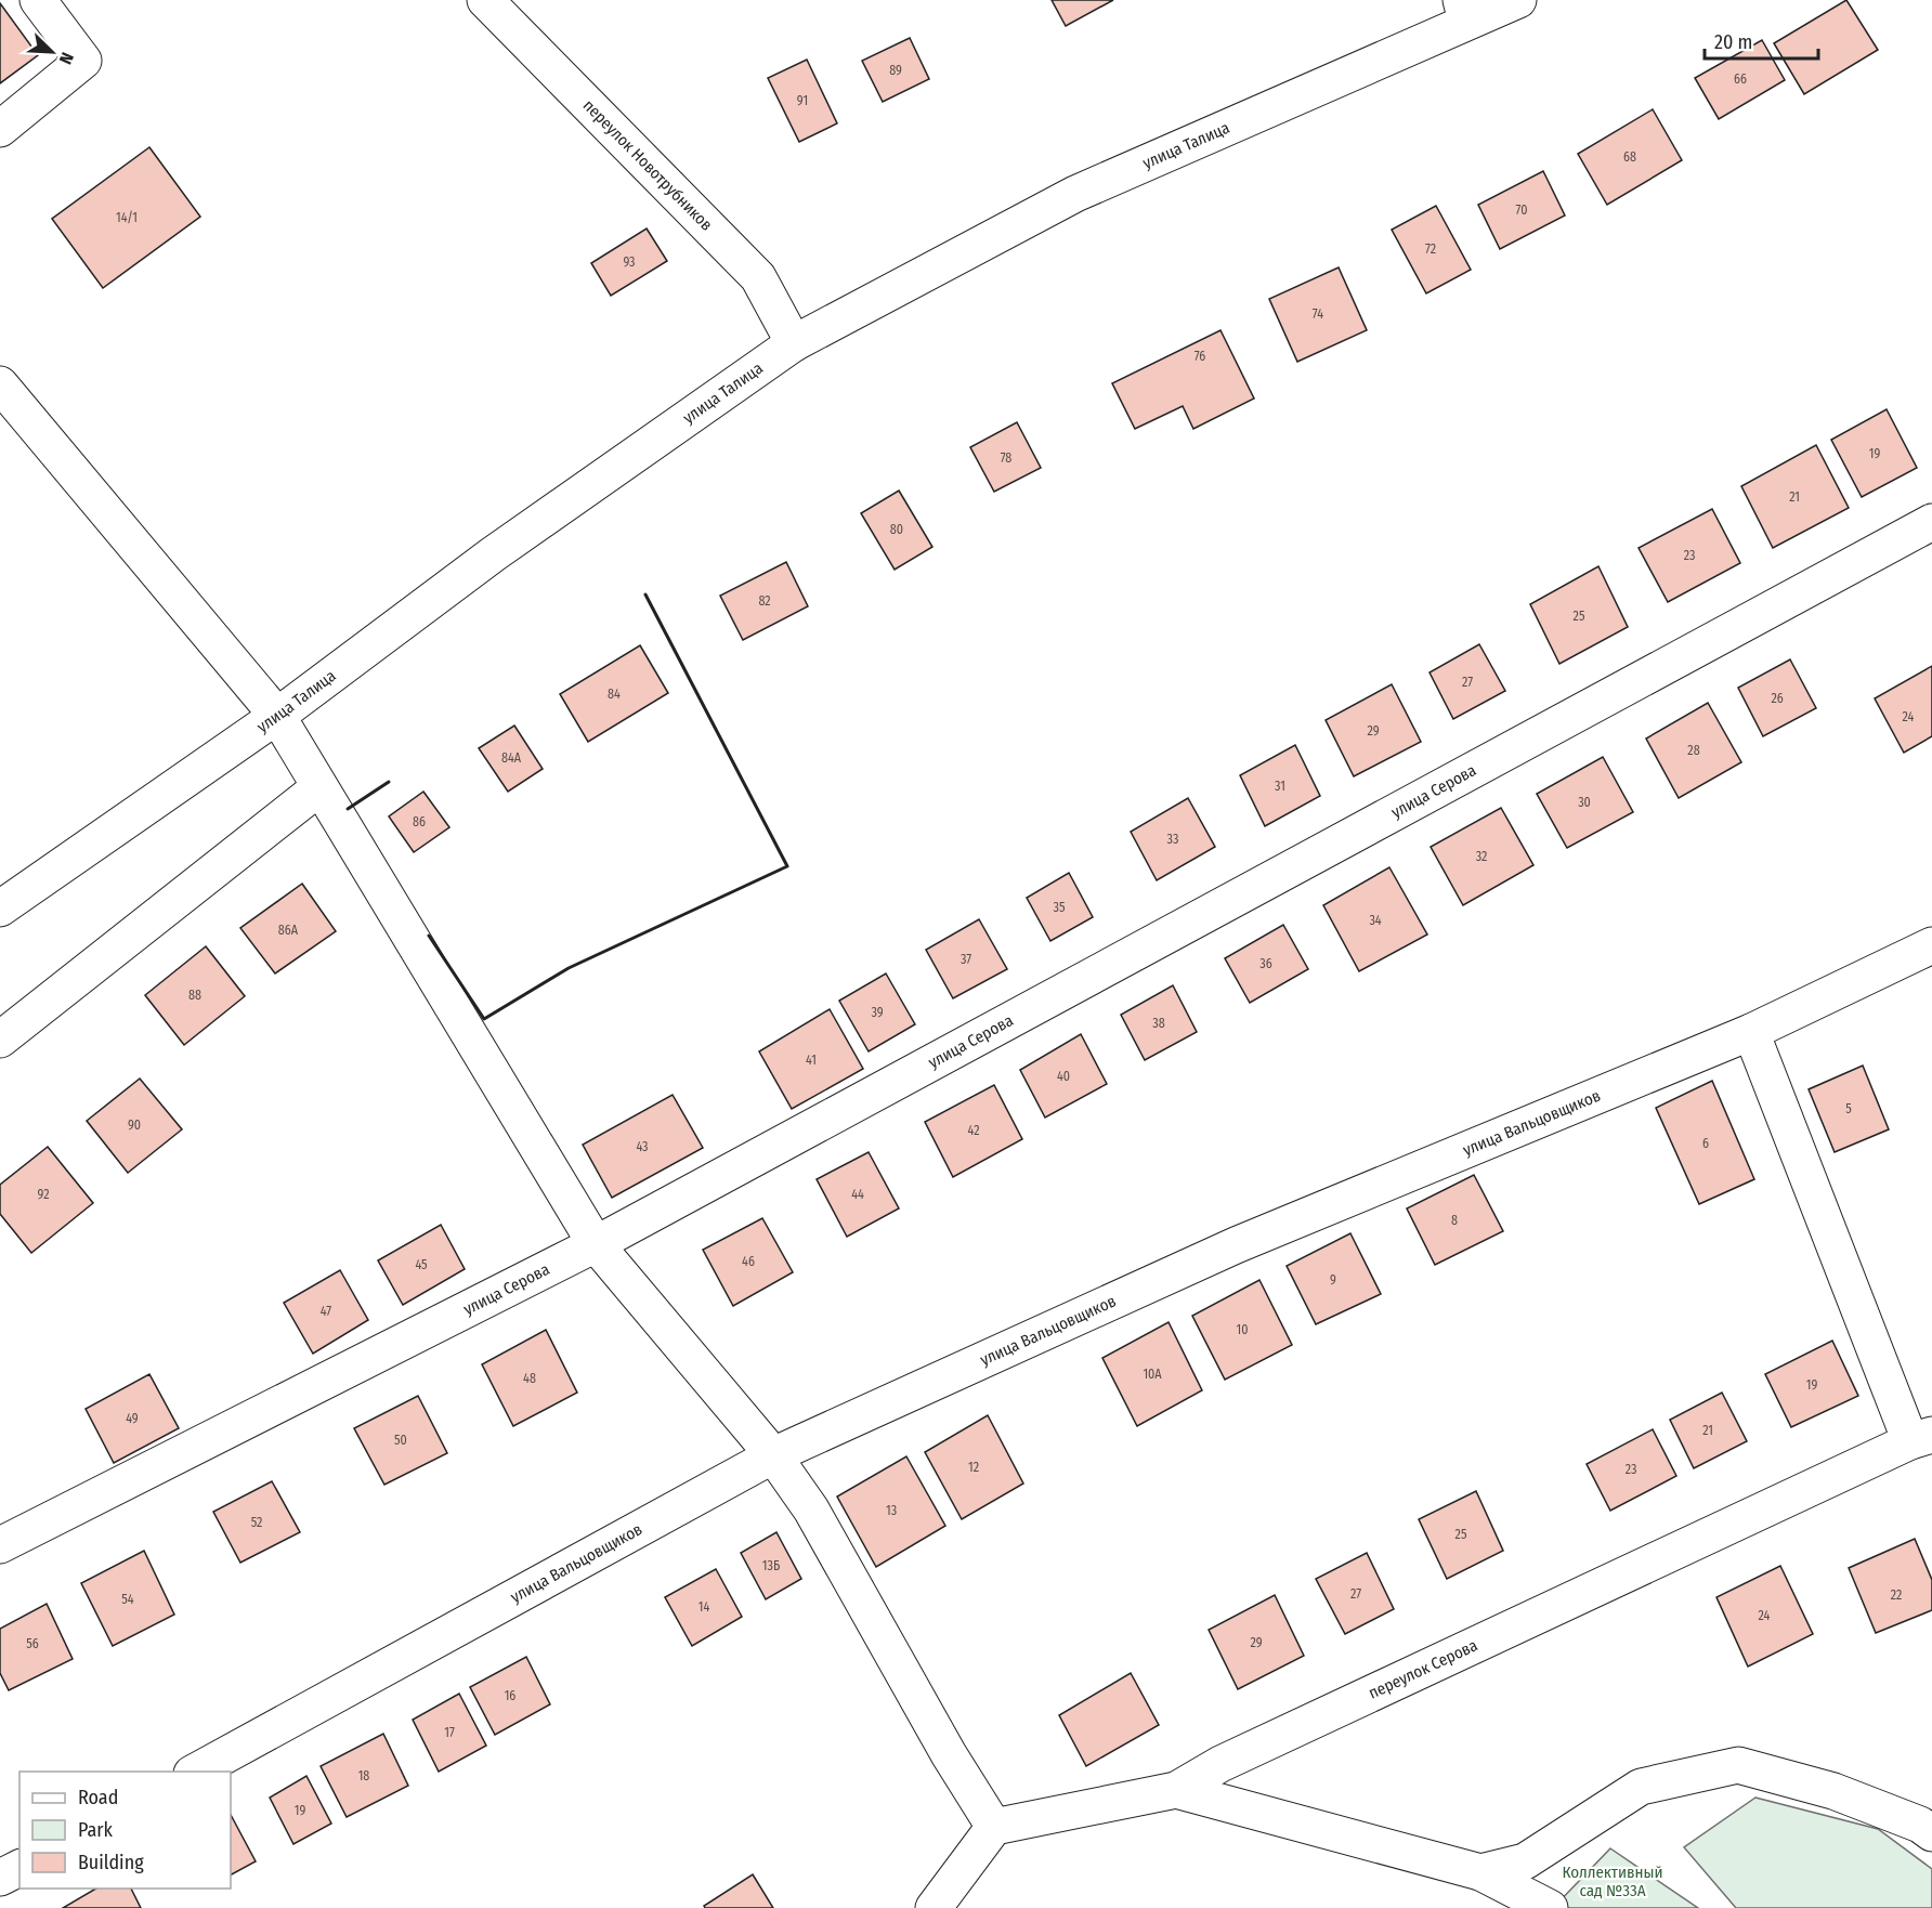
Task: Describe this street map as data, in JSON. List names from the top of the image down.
{
  "streets": {
    "street": [
      "улица Талица",
      "переулок Новотрубников",
      "улица Серова",
      "улица Вальцовщиков",
      "переулок Серова"
    ]
  },
  "crossings": [
    ["улица Талица", "переулок Новотрубников"]
  ],
  "parks": ["Коллективный сад №33А"],
  "house_numbers": [
    "89",
    "66",
    "91",
    "68",
    "70",
    "14/1",
    "72",
    "93",
    "74",
    "76",
    "19",
    "78",
    "21",
    "80",
    "23",
    "82",
    "25",
    "27",
    "84",
    "26",
    "24",
    "29",
    "28",
    "84А",
    "31",
    "30",
    "86",
    "33",
    "32",
    "35",
    "34",
    "86А",
    "37",
    "36",
    "88",
    "39",
    "38",
    "41",
    "40",
    "5",
    "90",
    "42",
    "6",
    "43",
    "92",
    "44",
    "8",
    "46",
    "45",
    "9",
    "47",
    "10",
    "10А",
    "48",
    "19",
    "49",
    "21",
    "50",
    "12",
    "23",
    "13",
    "52",
    "25",
    "13Б",
    "27",
    "22",
    "54",
    "14",
    "24",
    "29",
    "56",
    "16",
    "17",
    "18",
    "19"
  ],
  "legend": ["Road", "Park", "Building"],
  "scale_bar": "20 m",
  "north": "bottom right"
}
